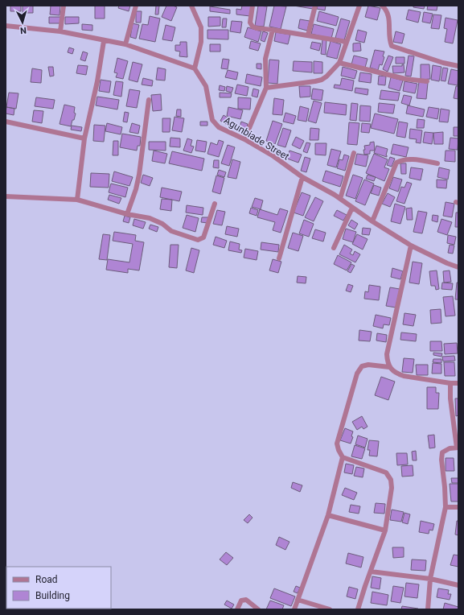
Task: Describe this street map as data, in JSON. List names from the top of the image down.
{
  "streets": {
    "street": ["Agunbiade Street"]
  },
  "legend": ["Road", "Building"],
  "north": "bottom"
}
